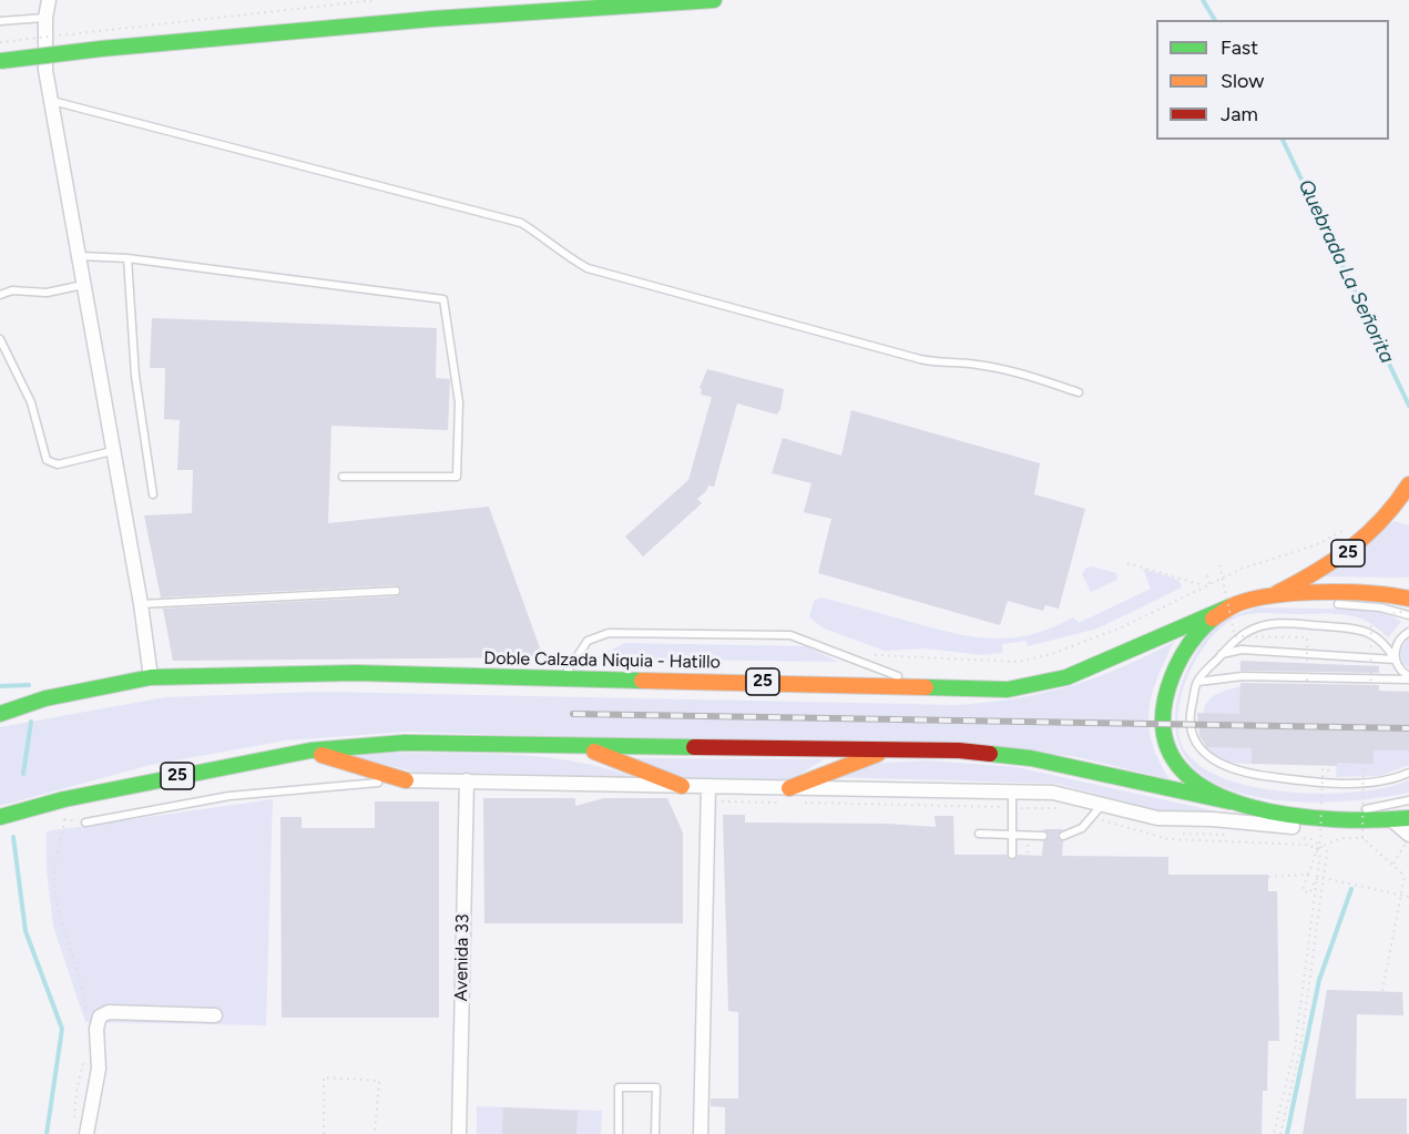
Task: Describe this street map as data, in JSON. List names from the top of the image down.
{
  "streets": {
    "main road": ["25", "Doble Calzada Niquia - Hatillo"],
    "street": ["Avenida 33"]
  },
  "crossings": [
    ["25", "Doble Calzada Niquia - Hatillo"]
  ],
  "water": ["Quebrada La Señorita"],
  "legend": ["Fast", "Slow", "Jam"]
}
